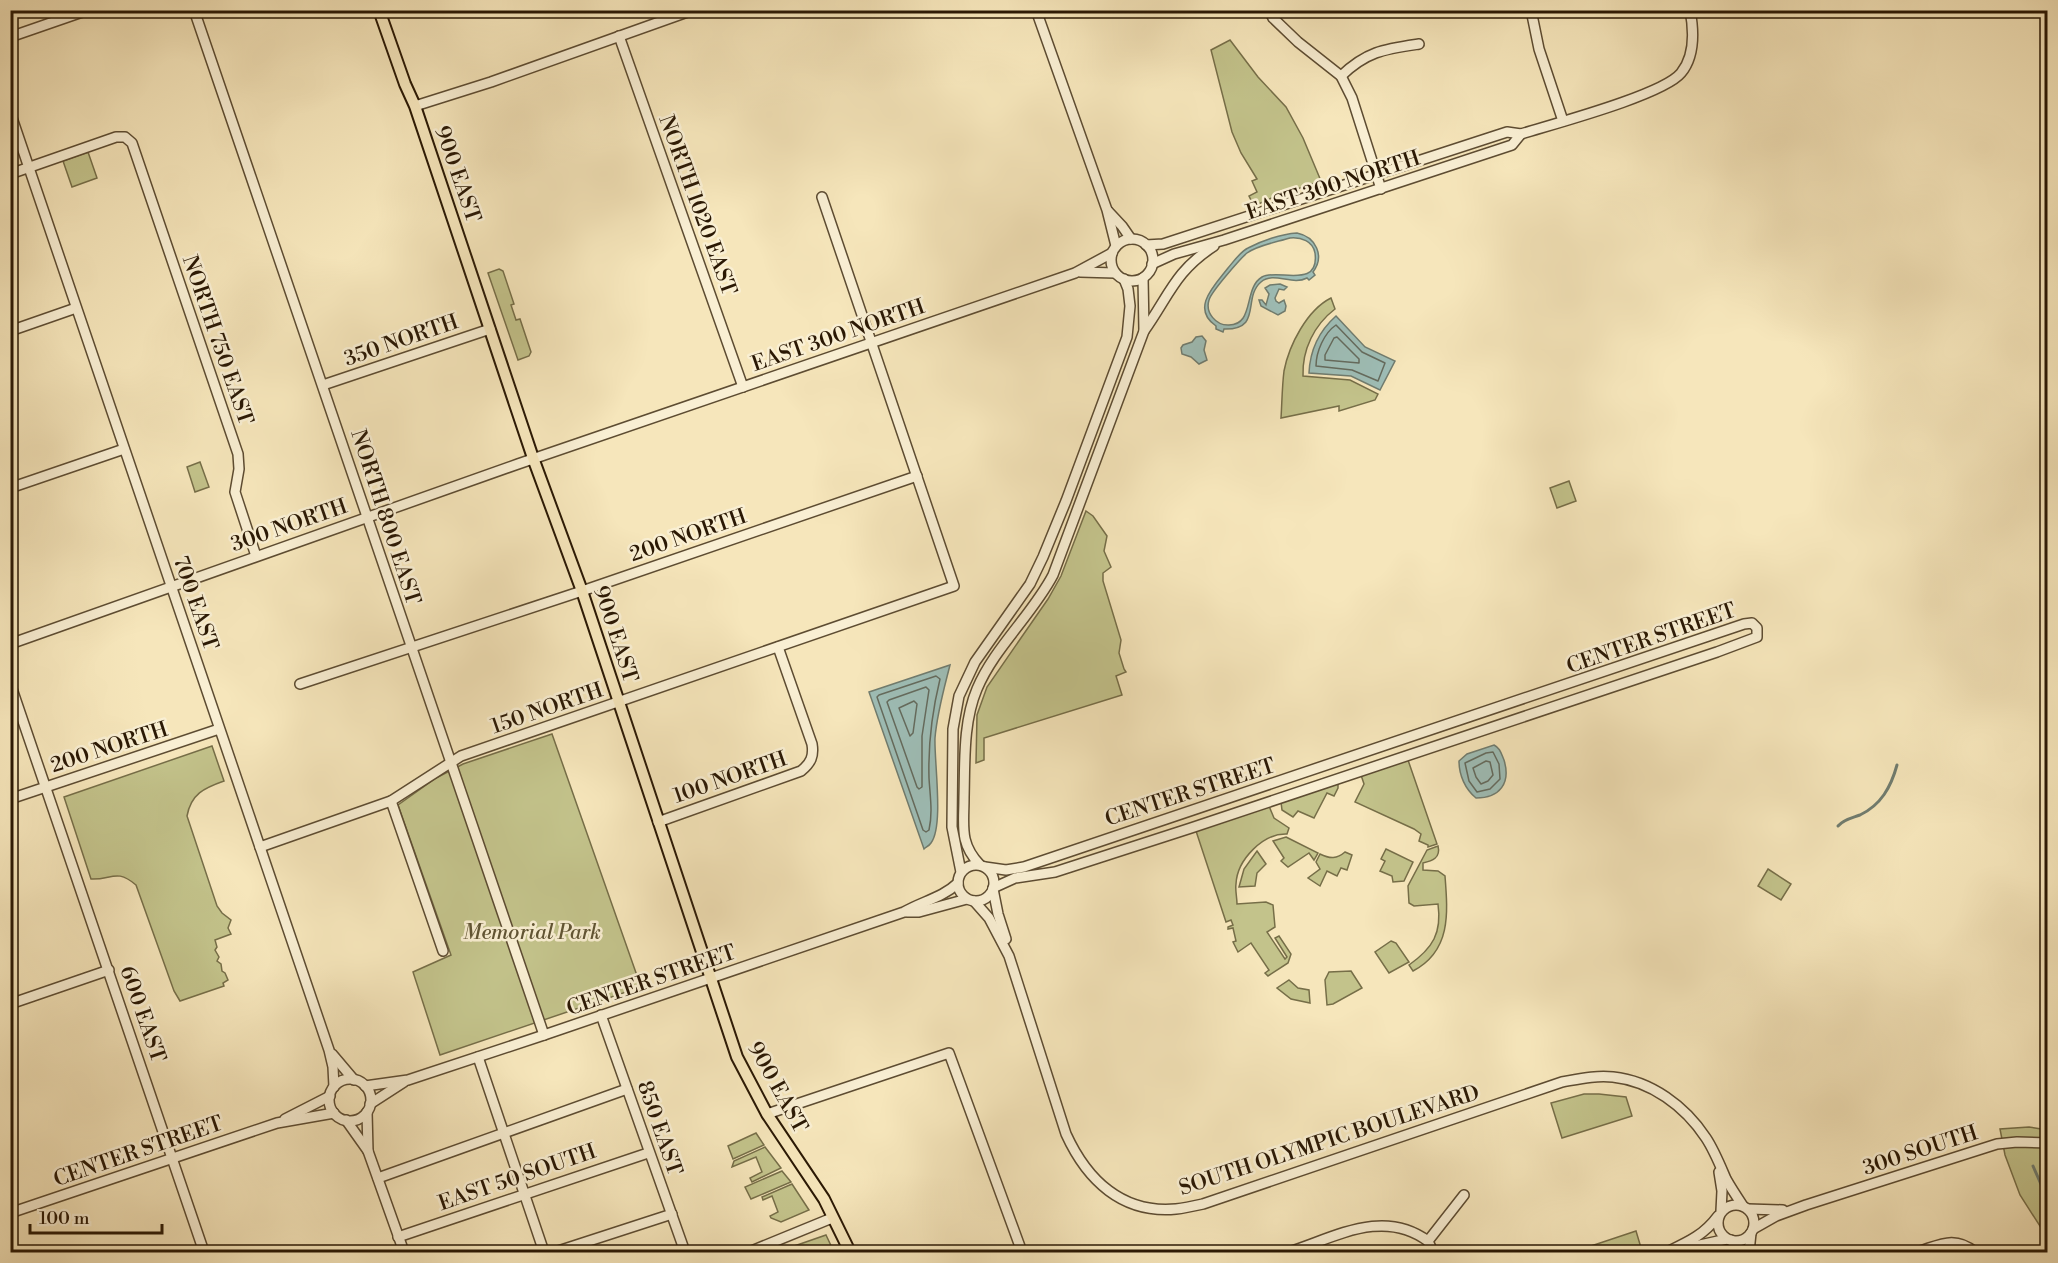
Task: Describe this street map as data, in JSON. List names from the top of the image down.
{
  "streets": {
    "main road": ["900 EAST"],
    "street": [
      "EAST 300 NORTH",
      "NORTH 1020 EAST",
      "NORTH 750 EAST",
      "350 NORTH",
      "NORTH 800 EAST",
      "300 NORTH",
      "200 NORTH",
      "700 EAST",
      "CENTER STREET",
      "150 NORTH",
      "100 NORTH",
      "600 EAST",
      "850 EAST",
      "SOUTH OLYMPIC BOULEVARD",
      "300 SOUTH",
      "EAST 50 SOUTH"
    ]
  },
  "crossings": [
    ["900 EAST", "350 NORTH"],
    ["900 EAST", "300 NORTH"],
    ["900 EAST", "200 NORTH"],
    ["900 EAST", "CENTER STREET"],
    ["900 EAST", "150 NORTH"],
    ["900 EAST", "100 NORTH"],
    ["EAST 300 NORTH", "NORTH 1020 EAST"],
    ["EAST 300 NORTH", "300 NORTH"],
    ["NORTH 750 EAST", "300 NORTH"],
    ["NORTH 750 EAST", "700 EAST"],
    ["350 NORTH", "NORTH 800 EAST"],
    ["NORTH 800 EAST", "300 NORTH"],
    ["NORTH 800 EAST", "200 NORTH"],
    ["NORTH 800 EAST", "CENTER STREET"],
    ["NORTH 800 EAST", "150 NORTH"],
    ["300 NORTH", "700 EAST"],
    ["200 NORTH", "700 EAST"],
    ["200 NORTH", "150 NORTH"],
    ["200 NORTH", "600 EAST"],
    ["700 EAST", "CENTER STREET"],
    ["700 EAST", "150 NORTH"],
    ["CENTER STREET", "600 EAST"],
    ["CENTER STREET", "850 EAST"],
    ["CENTER STREET", "SOUTH OLYMPIC BOULEVARD"],
    ["150 NORTH", "100 NORTH"],
    ["850 EAST", "EAST 50 SOUTH"],
    ["SOUTH OLYMPIC BOULEVARD", "300 SOUTH"]
  ],
  "parks": ["Memorial Park"],
  "scale_bar": "100 m"
}
